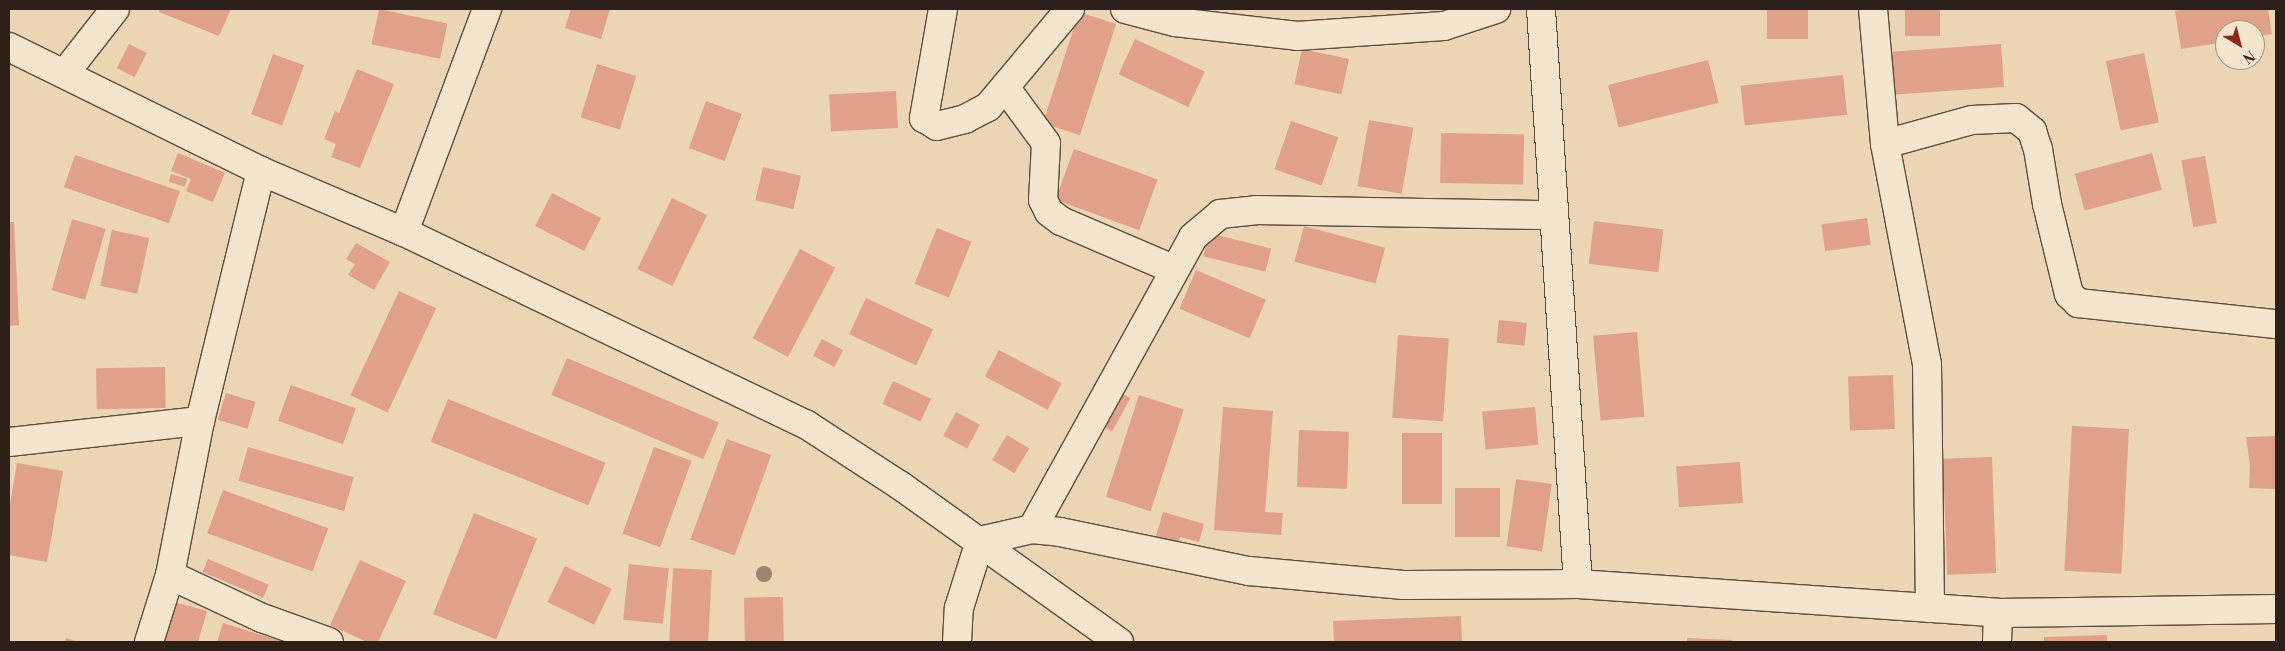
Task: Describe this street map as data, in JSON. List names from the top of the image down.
{
  "north": "bottom right"
}
